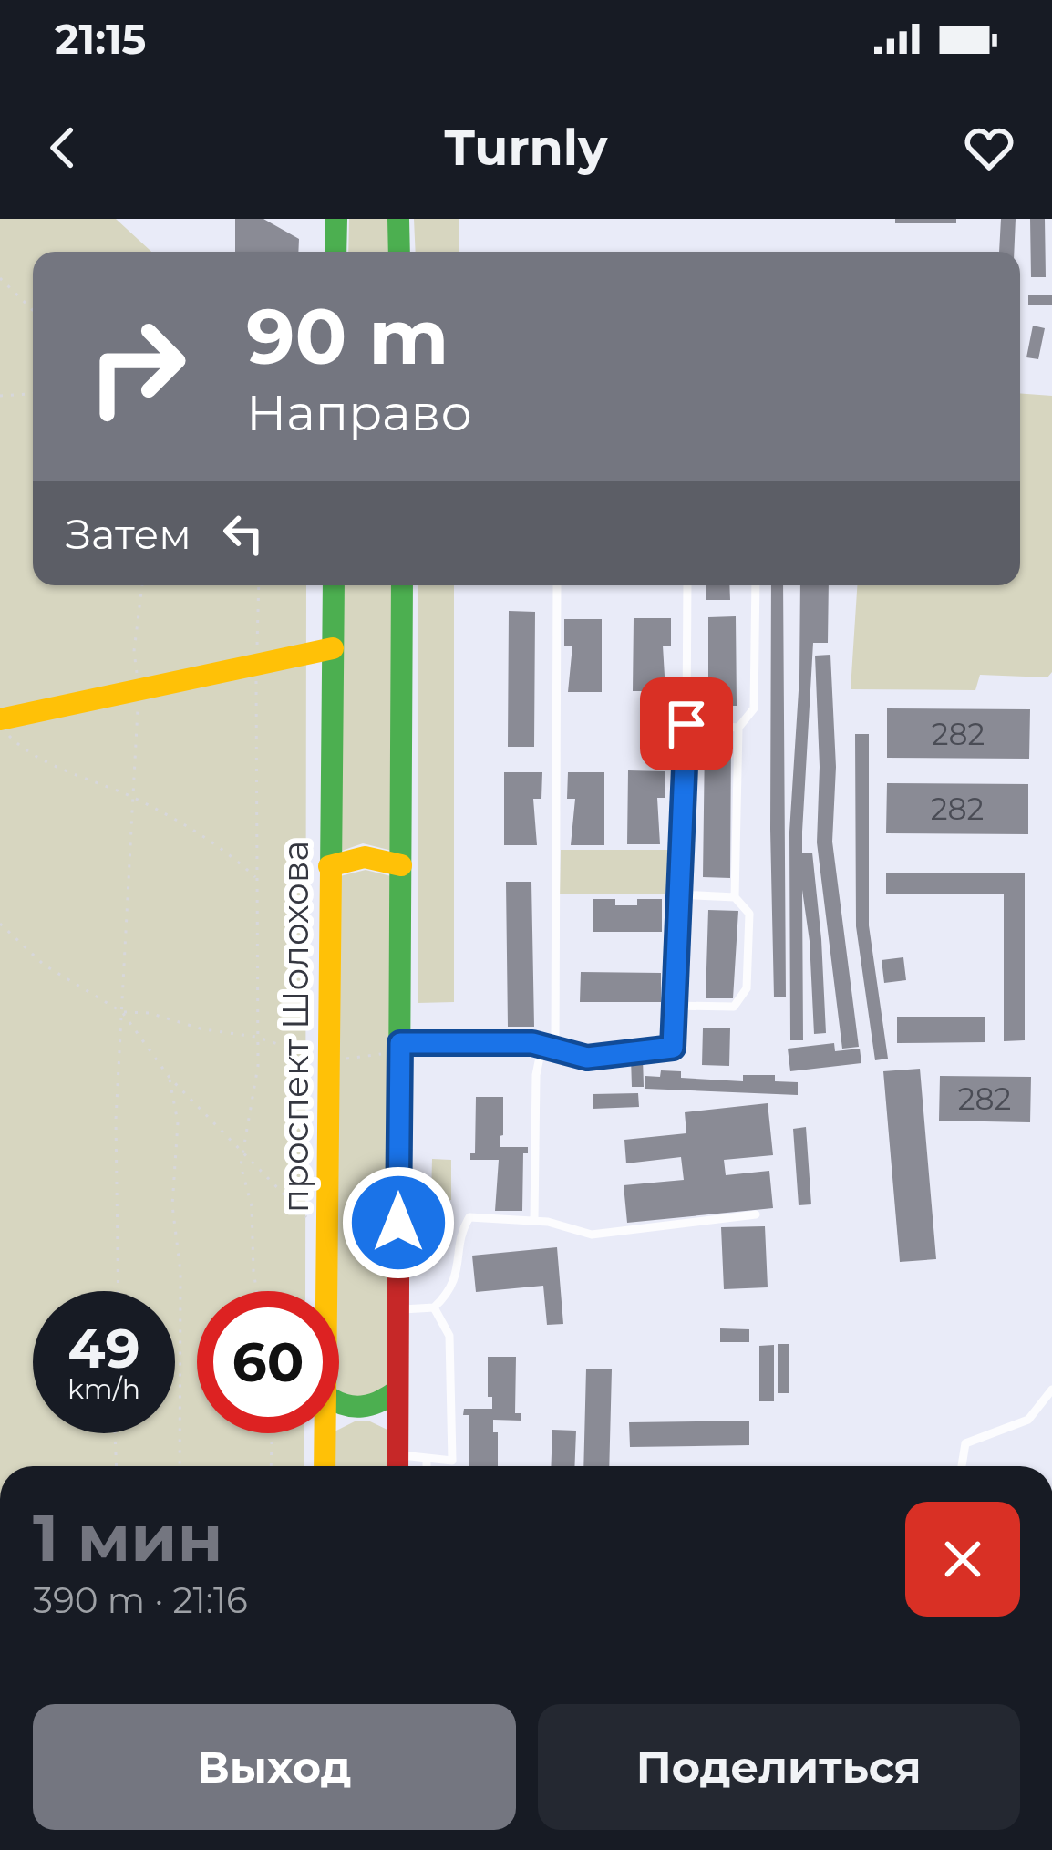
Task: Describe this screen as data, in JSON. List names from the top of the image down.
{
  "streets": {
    "main road": ["проспект Шолохова"]
  },
  "house_numbers": ["282", "282", "282"],
  "page": {
    "status": "21:15",
    "header": "Turnly",
    "turn": ["90 m", "Направо"],
    "then": "Затем",
    "speed": "49 km/h",
    "limit": "60",
    "heading": ["1 мин", "390 m · 21:16"],
    "buttons": ["Выход", "Поделиться"]
  }
}
